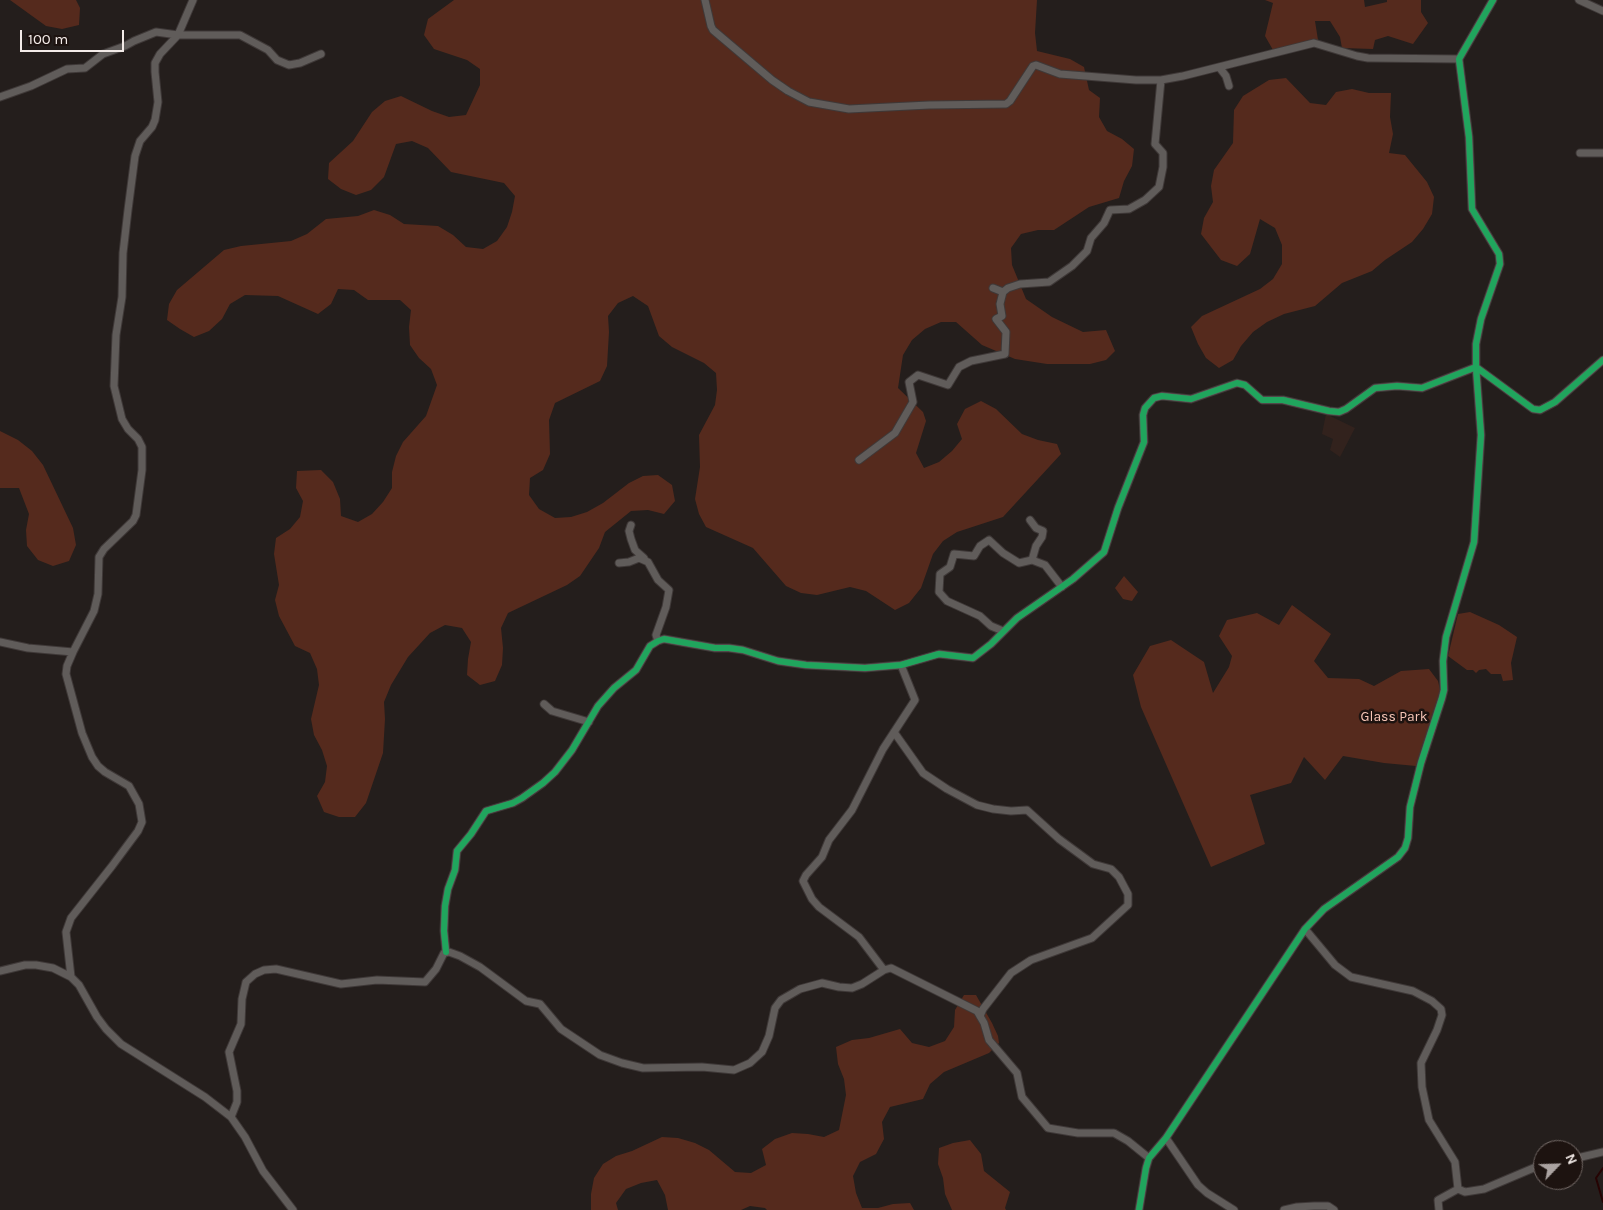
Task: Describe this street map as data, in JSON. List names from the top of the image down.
{
  "parks": ["Glass Park"],
  "scale_bar": "100 m",
  "north": "top right"
}
